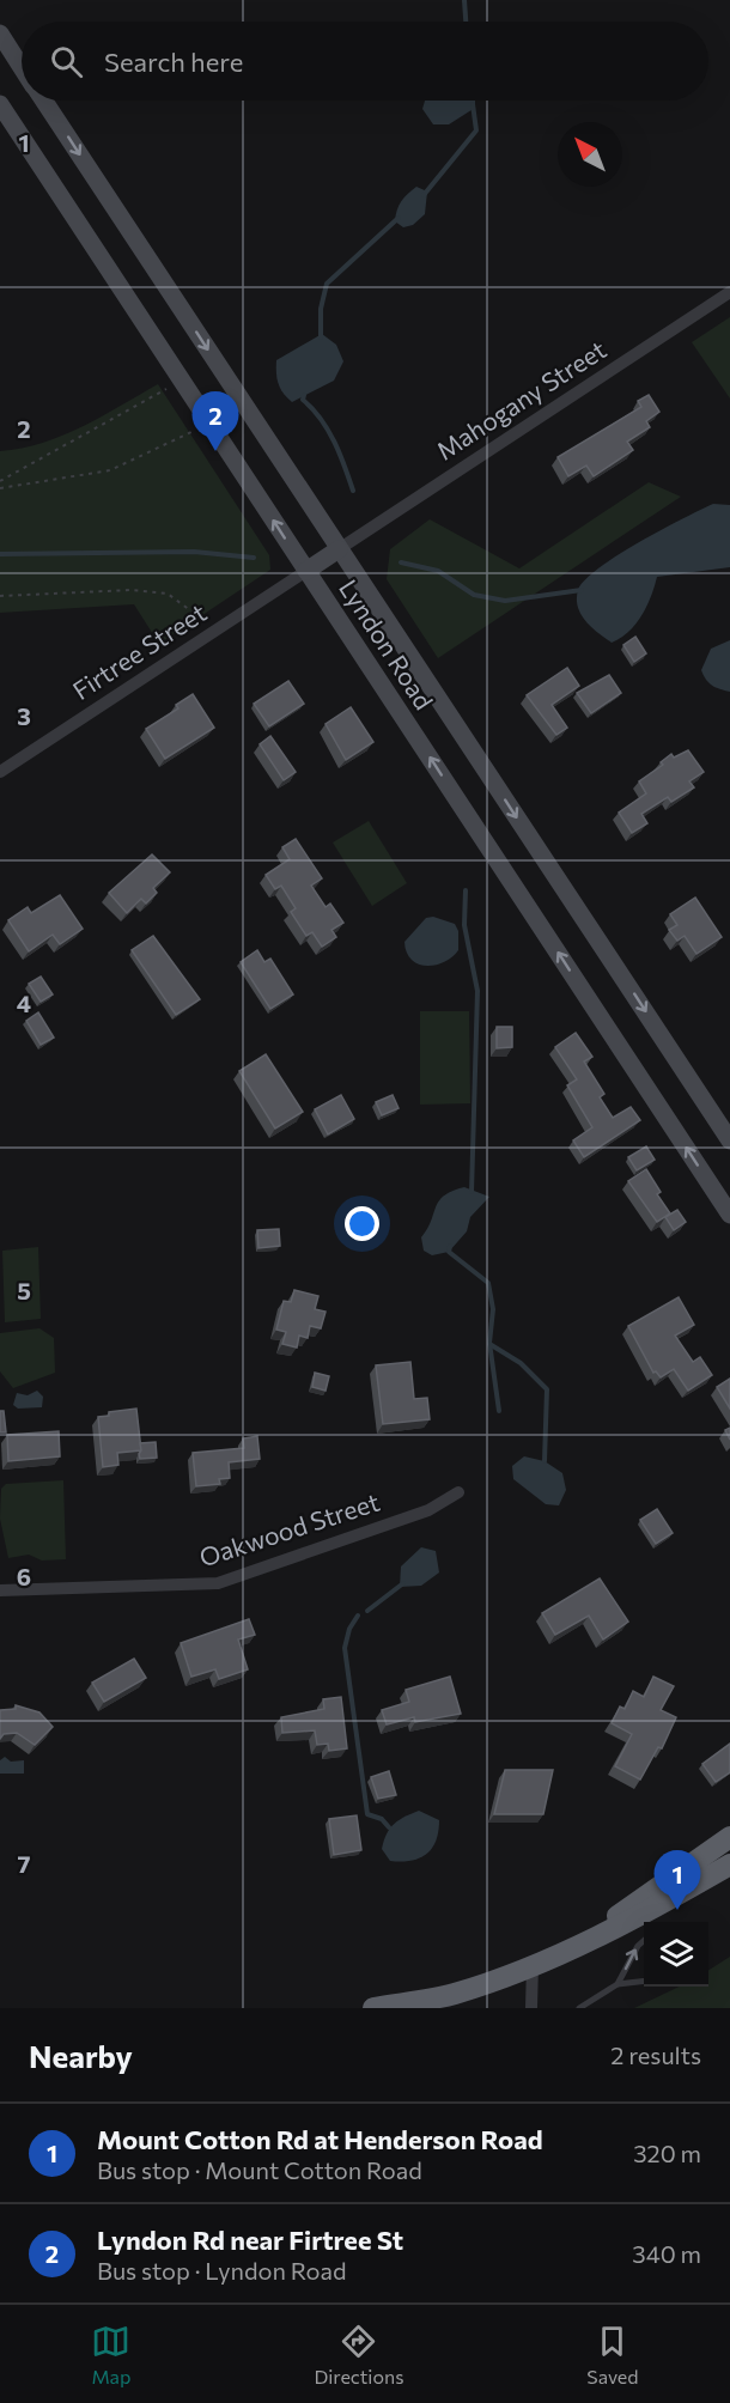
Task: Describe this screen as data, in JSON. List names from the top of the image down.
{
  "streets": {
    "main road": ["Lyndon Road"],
    "street": ["Mahogany Street", "Firtree Street", "Oakwood Street"]
  },
  "crossings": [
    ["Mahogany Street", "Lyndon Road"],
    ["Lyndon Road", "Firtree Street"]
  ],
  "north": "top left",
  "page": {
    "search": "Search here",
    "pins": ["2", "1"],
    "heading": ["Nearby", "2 results"],
    "list": [
      {
        "mark": "1",
        "name": "Mount Cotton Rd at Henderson Road",
        "note": "Bus stop · Mount Cotton Road",
        "value": "320 m"
      },
      {
        "mark": "2",
        "name": "Lyndon Rd near Firtree St",
        "note": "Bus stop · Lyndon Road",
        "value": "340 m"
      }
    ],
    "nav": ["Map", "Directions", "Saved"]
  },
  "grid": {
    "rows": [
      "1",
      "2",
      "3",
      "4",
      "5",
      "6",
      "7"
    ]
  }
}
